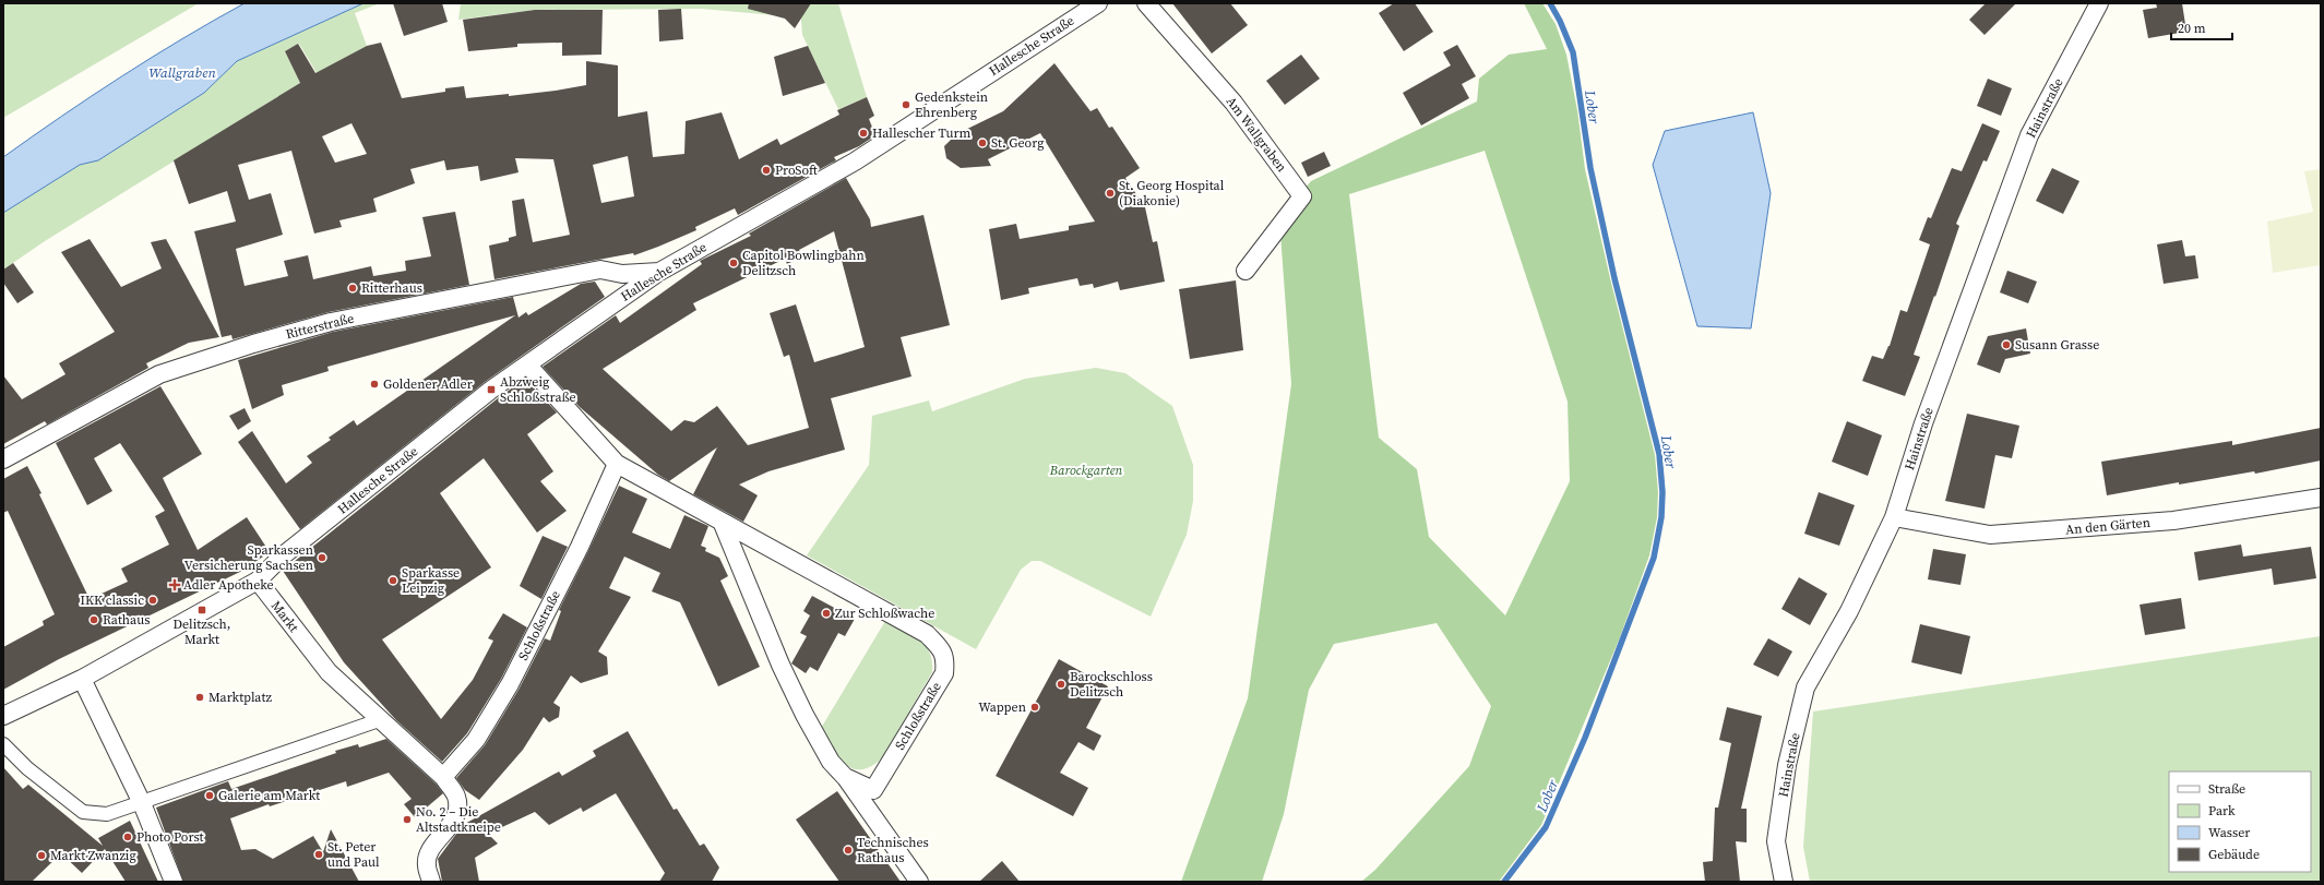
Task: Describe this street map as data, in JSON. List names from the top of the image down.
{
  "streets": {
    "street": [
      "Hallesche Straße",
      "Hainstraße",
      "Am Wallgraben",
      "Ritterstraße",
      "An den Gärten",
      "Markt",
      "Schloßstraße"
    ]
  },
  "crossings": [
    ["Hallesche Straße", "Ritterstraße"],
    ["Hallesche Straße", "Markt"],
    ["Hallesche Straße", "Schloßstraße"],
    ["Hainstraße", "An den Gärten"],
    ["Markt", "Schloßstraße"]
  ],
  "water": ["Wallgraben", "Lober"],
  "parks": ["Barockgarten"],
  "places": {
    "other": [
      "Gedenkstein Ehrenberg",
      "Hallescher Turm",
      "St. Georg",
      "ProSoft",
      "St. Georg Hospital (Diakonie)",
      "Capitol Bowlingbahn Delitzsch",
      "Ritterhaus",
      "Susann Grasse",
      "Goldener Adler",
      "Sparkassen Versicherung Sachsen",
      "Sparkasse Leipzig",
      "IKK classic",
      "Zur Schloßwache",
      "Rathaus",
      "Barockschloss Delitzsch",
      "Marktplatz",
      "Wappen",
      "Galerie am Markt",
      "No. 2 – Die Altstadtkneipe",
      "Photo Porst",
      "Technisches Rathaus",
      "St. Peter und Paul",
      "Markt Zwanzig"
    ],
    "transit": ["Abzweig Schloßstraße", "Delitzsch, Markt"],
    "health": ["Adler Apotheke"]
  },
  "legend": [
    "Straße",
    "Park",
    "Wasser",
    "Gebäude"
  ],
  "scale_bar": "20 m"
}
